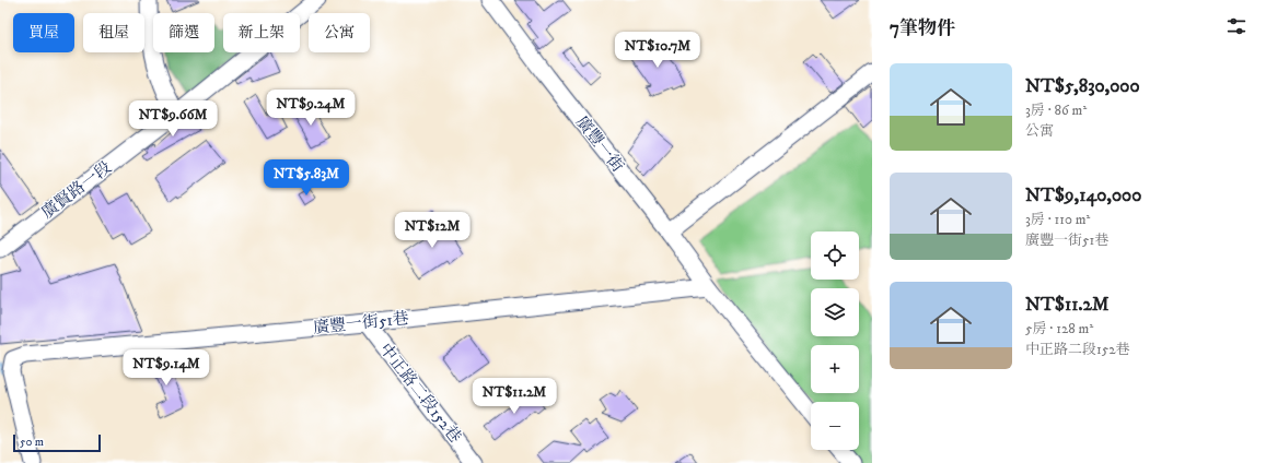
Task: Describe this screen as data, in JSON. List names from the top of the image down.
{
  "streets": {
    "street": [
      "廣豐一街",
      "廣賢路一段",
      "廣豐一街51巷",
      "中正路二段152巷"
    ]
  },
  "crossings": [
    ["廣豐一街", "廣豐一街51巷"],
    ["廣豐一街51巷", "中正路二段152巷"]
  ],
  "scale_bar": "50 m",
  "page": {
    "heading": "7筆物件",
    "chip": [
      "買屋",
      "租屋",
      "篩選",
      "新上架",
      "公寓"
    ],
    "price": [
      "NT$10.7M",
      "NT$9.24M",
      "NT$9.66M",
      "NT$5.83M",
      "NT$12M",
      "NT$9.14M",
      "NT$11.2M"
    ],
    "list": [
      {
        "name": "NT$5,830,000",
        "note": "3房 · 86 m² · 公寓"
      },
      {
        "name": "NT$9,140,000",
        "note": "3房 · 110 m² · 廣豐一街51巷"
      },
      {
        "name": "NT$11.2M",
        "note": "5房 · 128 m² · 中正路二段152巷"
      }
    ],
    "map_buttons": ["+", "−"],
    "scale": "50 m"
  }
}
